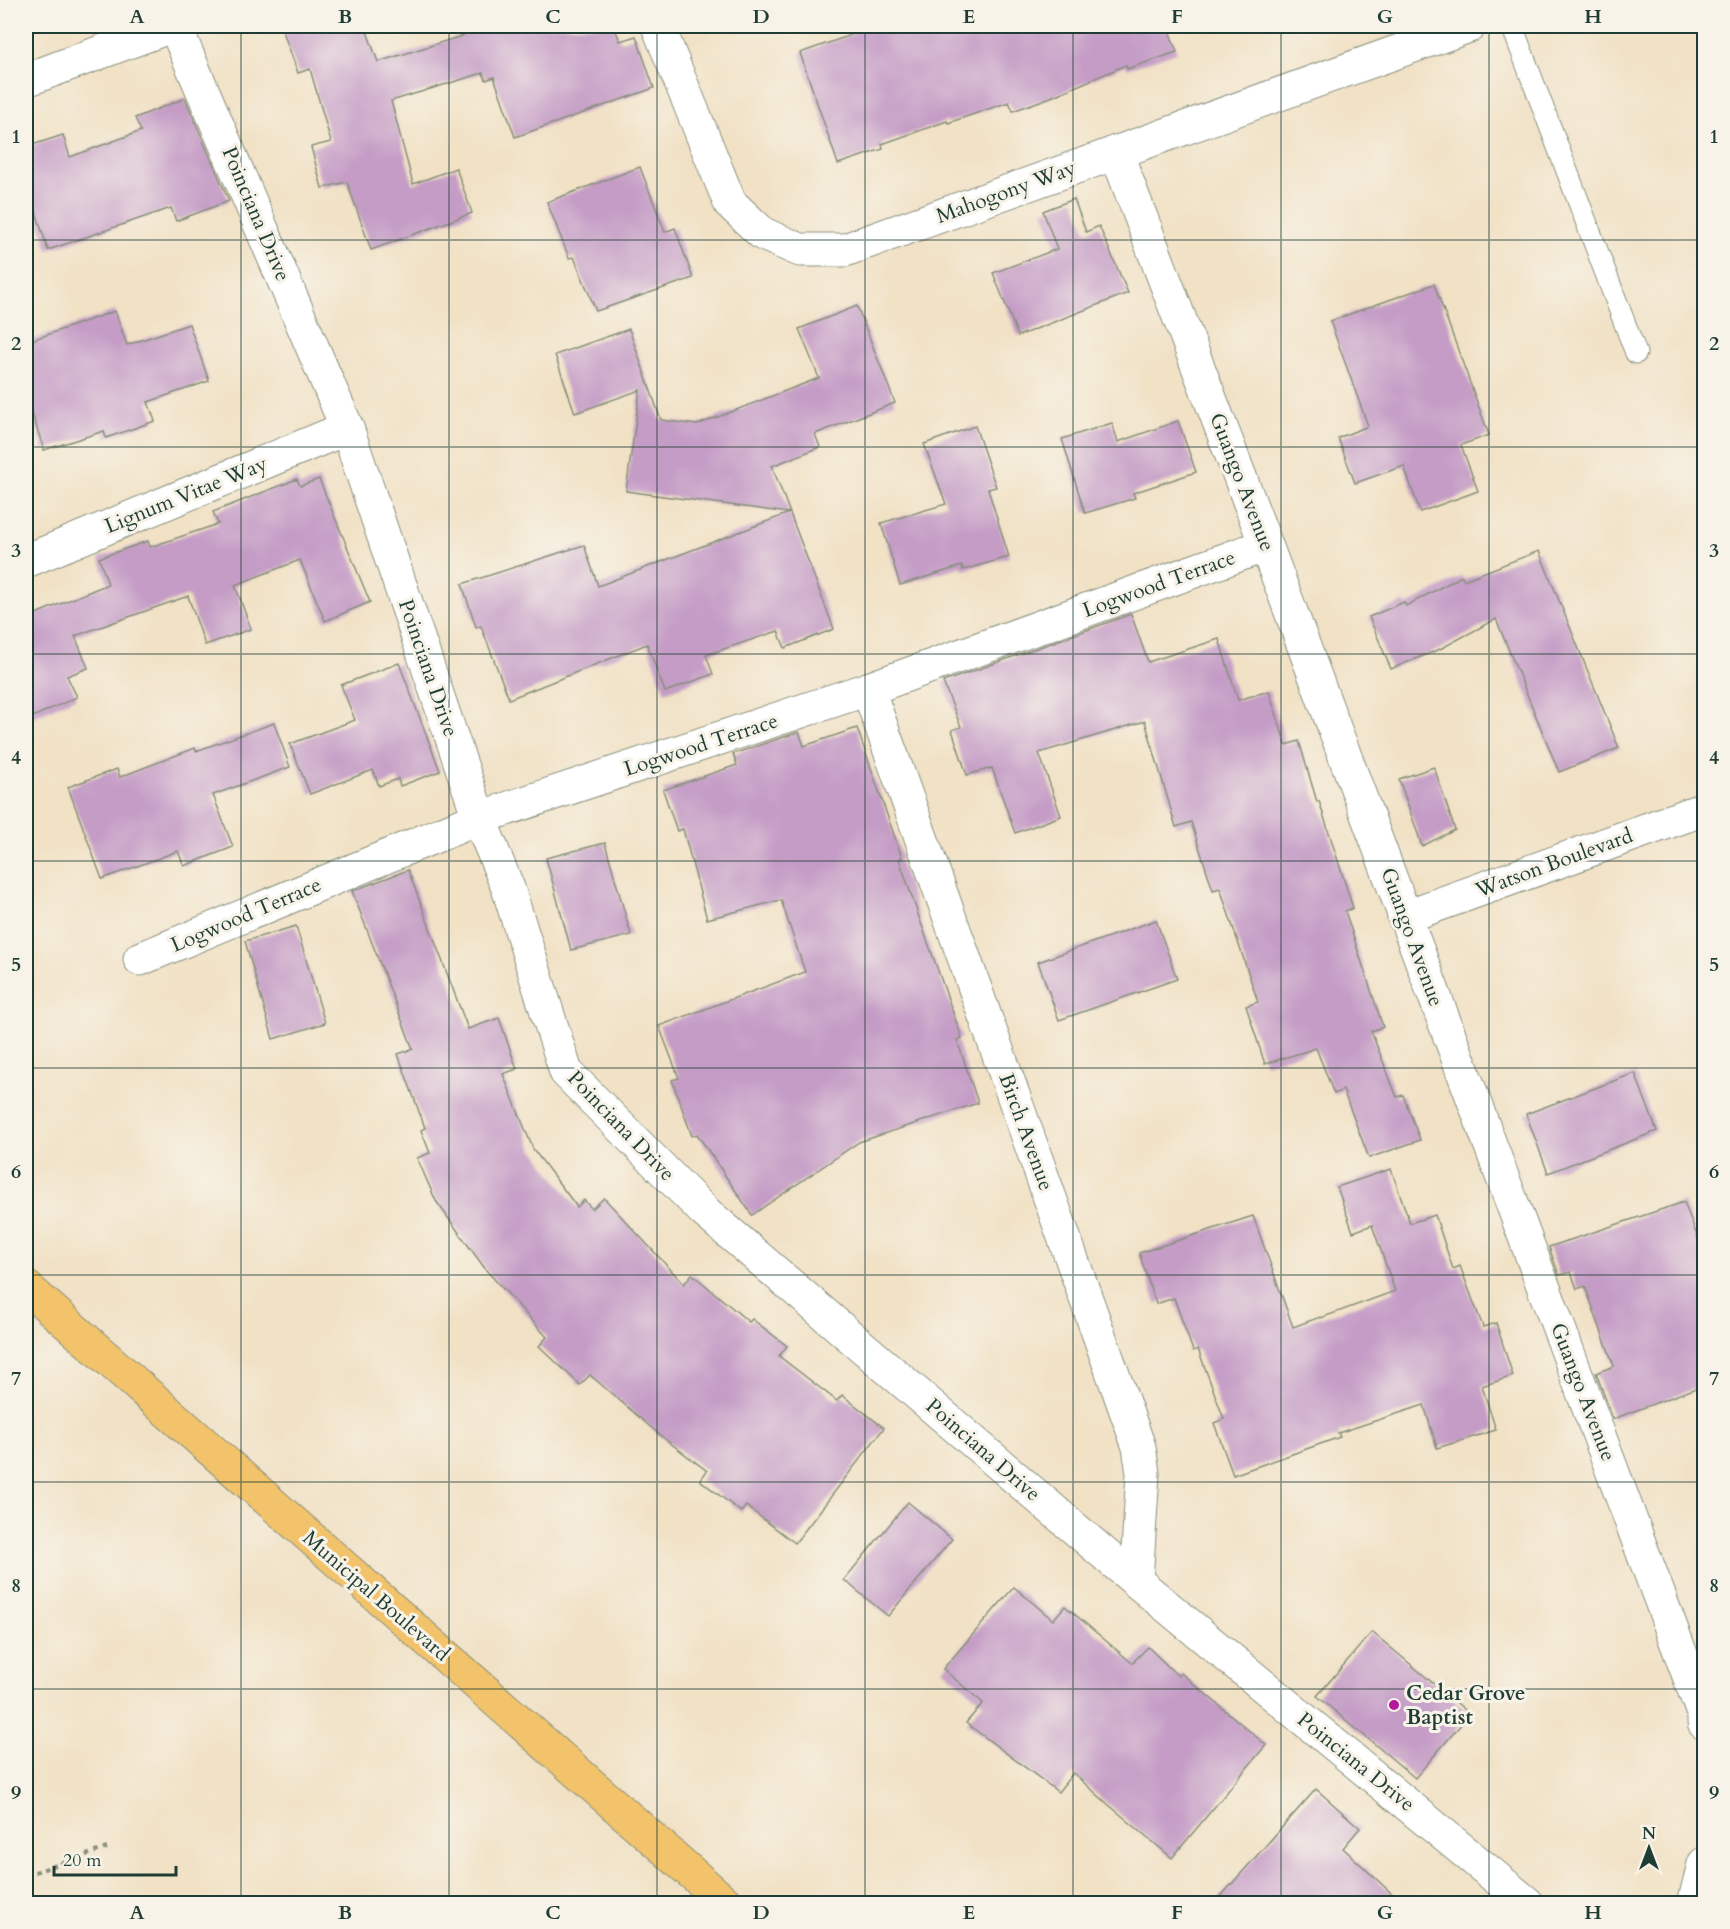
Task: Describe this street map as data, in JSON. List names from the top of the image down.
{
  "streets": {
    "main road": ["Municipal Boulevard"],
    "street": [
      "Mahogony Way",
      "Poinciana Drive",
      "Guango Avenue",
      "Lignum Vitae Way",
      "Logwood Terrace",
      "Watson Boulevard",
      "Birch Avenue"
    ]
  },
  "crossings": [
    ["Mahogony Way", "Guango Avenue"],
    ["Poinciana Drive", "Lignum Vitae Way"],
    ["Poinciana Drive", "Logwood Terrace"],
    ["Poinciana Drive", "Birch Avenue"],
    ["Guango Avenue", "Logwood Terrace"],
    ["Guango Avenue", "Watson Boulevard"],
    ["Logwood Terrace", "Birch Avenue"]
  ],
  "places": ["Cedar Grove Baptist"],
  "scale_bar": "20 m",
  "north": "top",
  "grid": {
    "columns": [
      "A",
      "B",
      "C",
      "D",
      "E",
      "F",
      "G",
      "H"
    ],
    "rows": [
      "1",
      "2",
      "3",
      "4",
      "5",
      "6",
      "7",
      "8",
      "9"
    ]
  }
}
